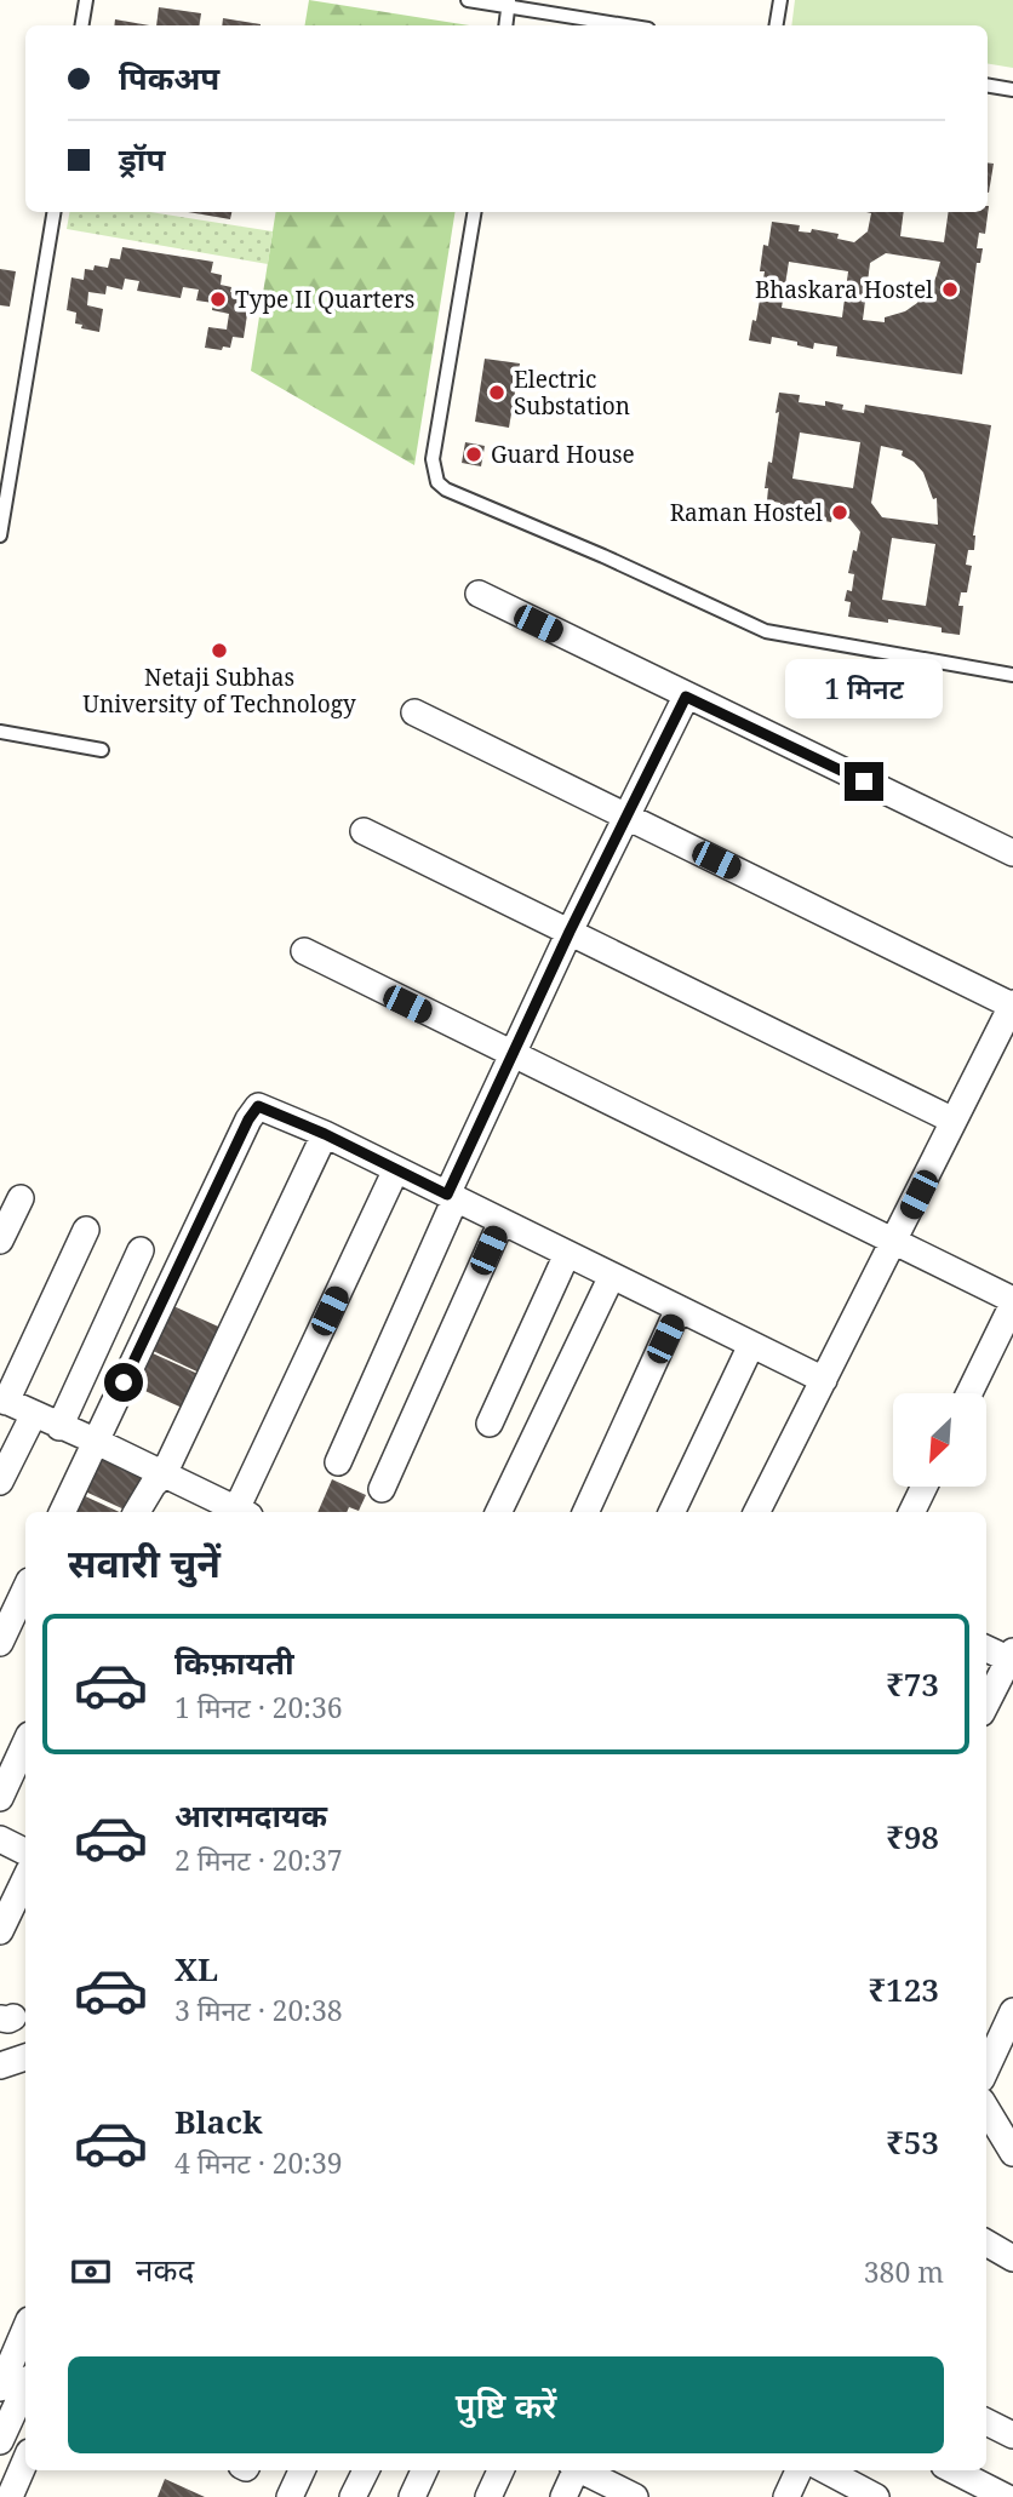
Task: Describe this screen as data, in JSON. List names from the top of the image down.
{
  "places": [
    "Bhaskara Hostel",
    "Type II Quarters",
    "Electric Substation",
    "Guard House",
    "Raman Hostel",
    "Netaji Subhas University of Technology"
  ],
  "north": "bottom left",
  "page": {
    "banner": ["पिकअप", "ड्रॉप"],
    "bubble": "1 मिनट",
    "heading": "सवारी चुनें",
    "list": [
      {
        "name": "किफ़ायती",
        "note": "1 मिनट · 20:36",
        "value": "₹73"
      },
      {
        "name": "आरामदायक",
        "note": "2 मिनट · 20:37",
        "value": "₹98"
      },
      {
        "name": "XL",
        "note": "3 मिनट · 20:38",
        "value": "₹123"
      },
      {
        "name": "Black",
        "note": "4 मिनट · 20:39",
        "value": "₹53"
      }
    ],
    "pay": ["नकद", "380 m"],
    "buttons": "पुष्टि करें"
  }
}
